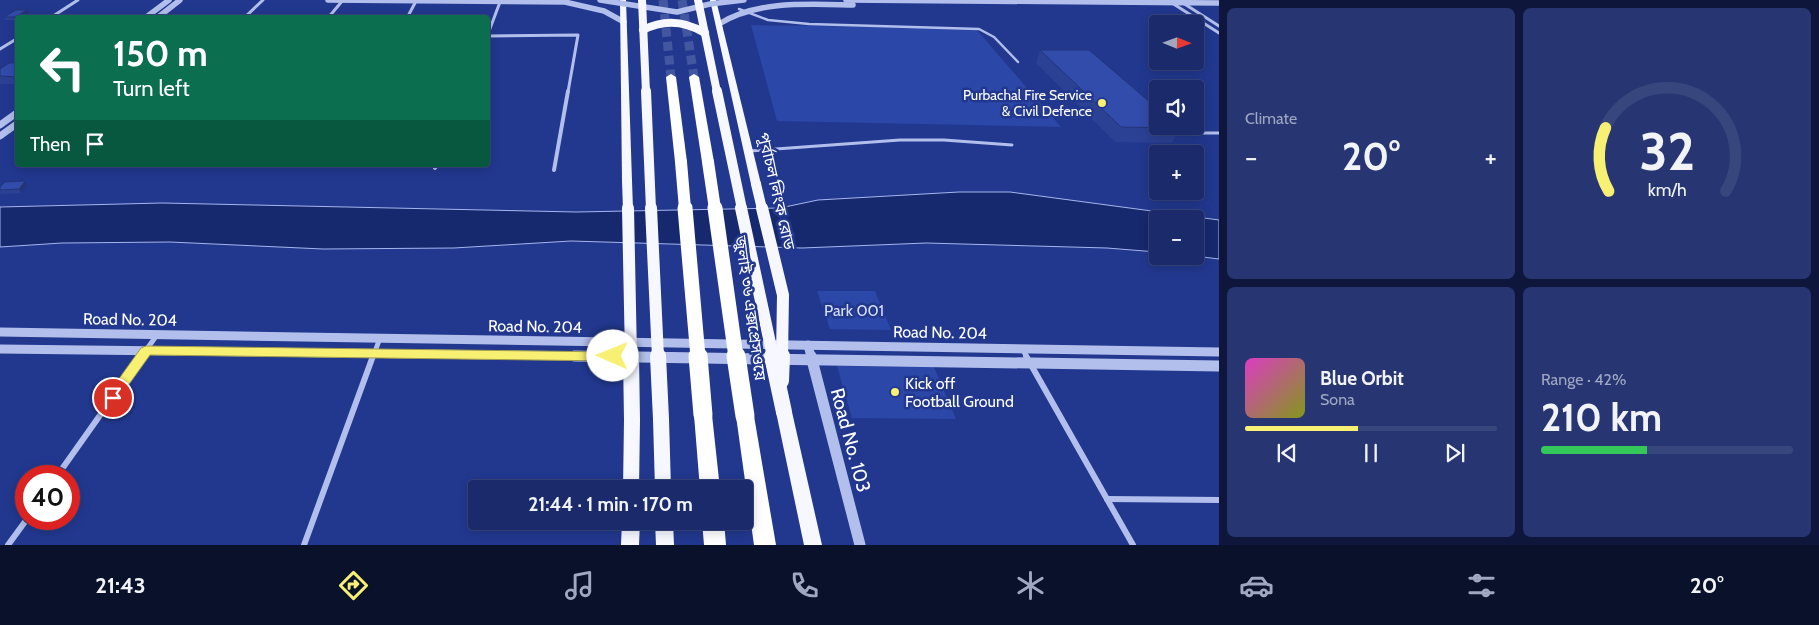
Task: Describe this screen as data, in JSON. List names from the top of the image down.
{
  "streets": {
    "highway": ["জুলাই ৩৬ এক্সপ্রেসওয়ে"],
    "main road": ["পূর্বাচল লিংক রোড"],
    "street": ["Road No. 204", "Road No. 103"]
  },
  "crossings": [
    ["Road No. 204", "Road No. 103"]
  ],
  "parks": ["Park 001"],
  "places": ["Purbachal Fire Service & Civil Defence", "Kick off Football Ground"],
  "north": "right",
  "page": {
    "tile": [
      "Climate",
      ["Range · 42%", "210 km"]
    ],
    "map_buttons": ["+", "−"],
    "turn": ["150 m", "Turn left"],
    "then": "Then",
    "heat": ["−", "20°", "+"],
    "song": ["Blue Orbit", "Sona"],
    "limit": "40",
    "trip": "21:44 · 1 min · 170 m",
    "tabs": ["21:43", "20°"],
    "gauge": ["32", "km/h"]
  }
}
